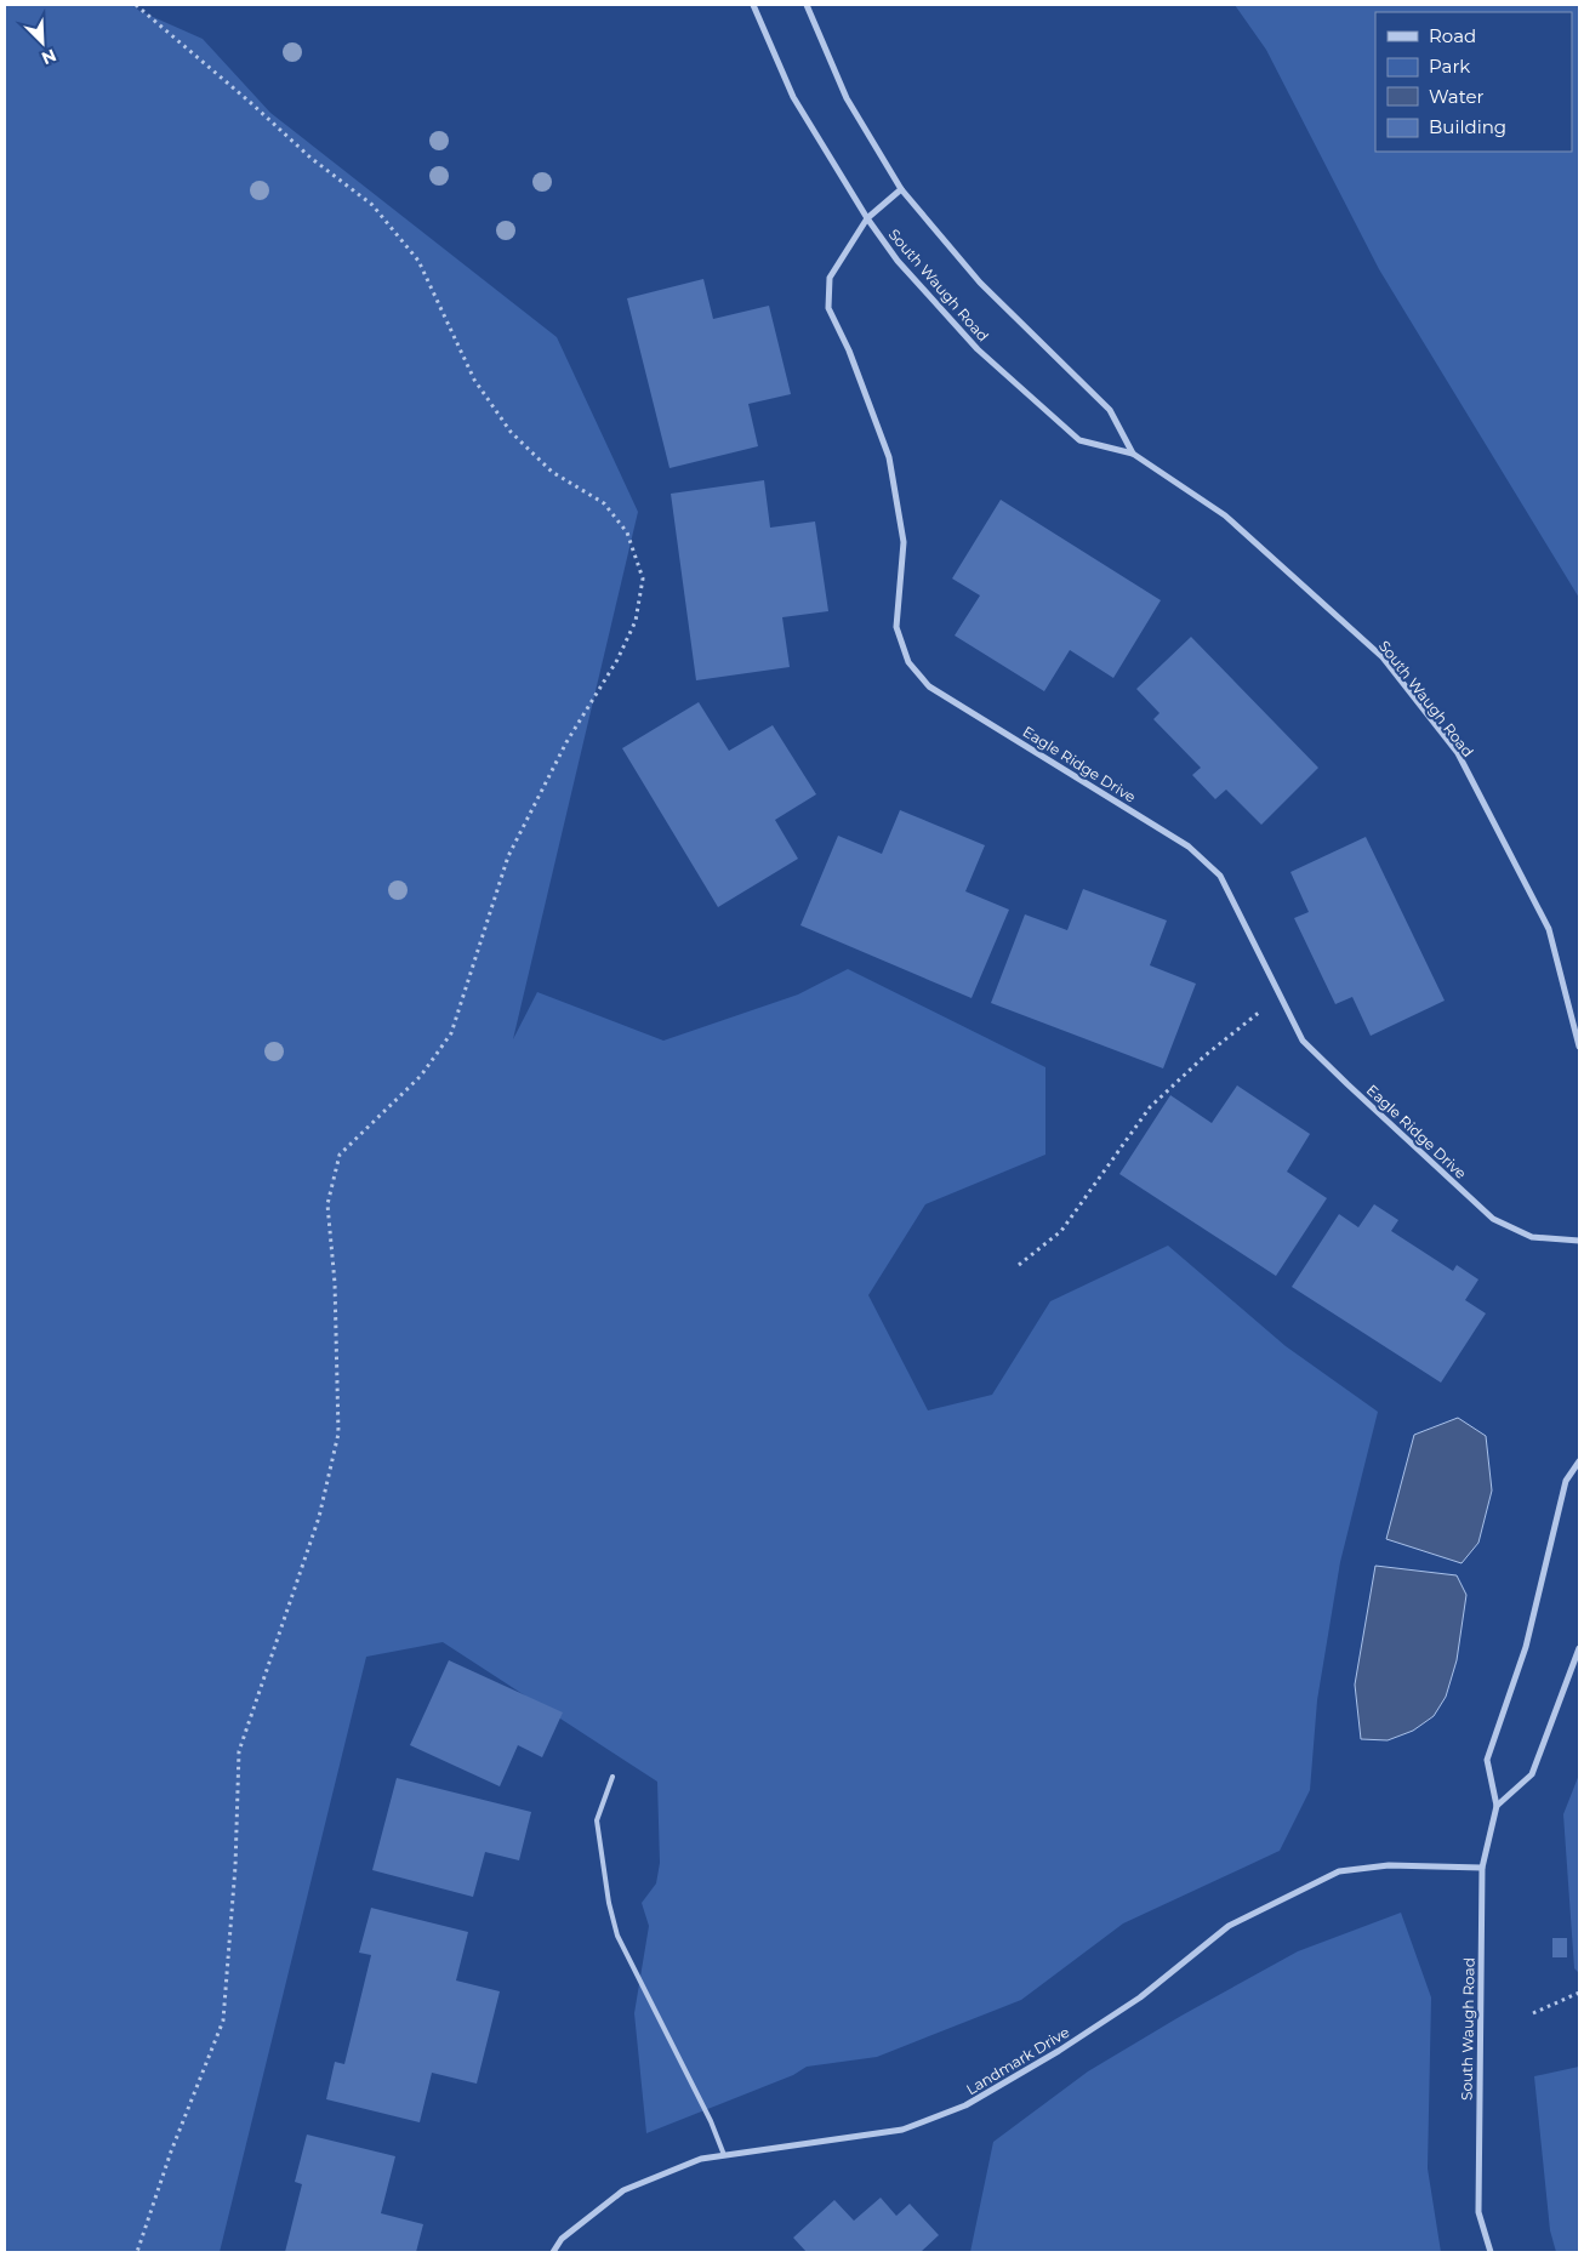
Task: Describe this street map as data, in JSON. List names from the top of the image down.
{
  "streets": {
    "street": ["South Waugh Road", "Eagle Ridge Drive", "Landmark Drive"]
  },
  "crossings": [
    ["South Waugh Road", "Eagle Ridge Drive"],
    ["South Waugh Road", "Landmark Drive"]
  ],
  "legend": [
    "Road",
    "Park",
    "Water",
    "Building"
  ],
  "north": "bottom right"
}
